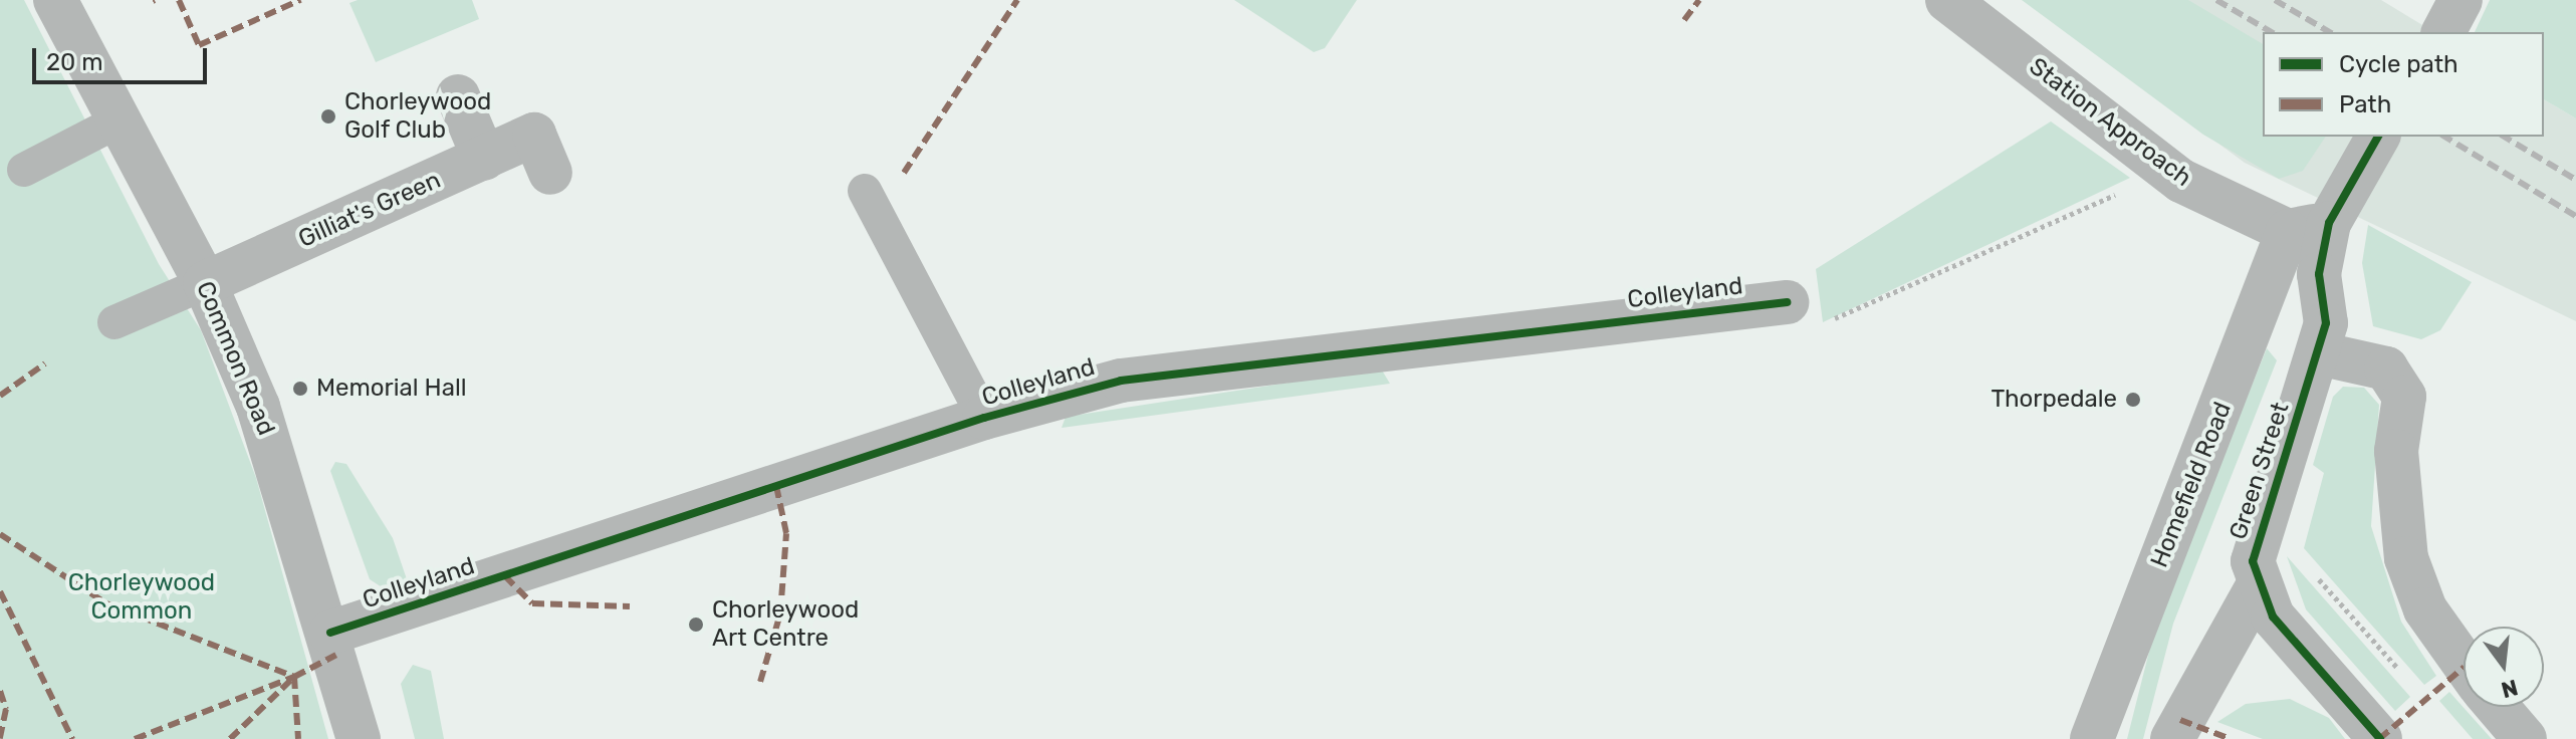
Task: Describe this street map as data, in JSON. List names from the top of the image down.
{
  "streets": {
    "street": [
      "Station Approach",
      "Gilliat's Green",
      "Colleyland",
      "Common Road",
      "Green Street",
      "Homefield Road"
    ]
  },
  "crossings": [
    ["Station Approach", "Green Street"],
    ["Station Approach", "Homefield Road"],
    ["Gilliat's Green", "Common Road"],
    ["Colleyland", "Common Road"],
    ["Green Street", "Homefield Road"]
  ],
  "parks": ["Chorleywood Common"],
  "places": [
    "Chorleywood Golf Club",
    "Memorial Hall",
    "Thorpedale",
    "Chorleywood Art Centre"
  ],
  "legend": ["Cycle path", "Path"],
  "scale_bar": "20 m",
  "north": "bottom"
}
